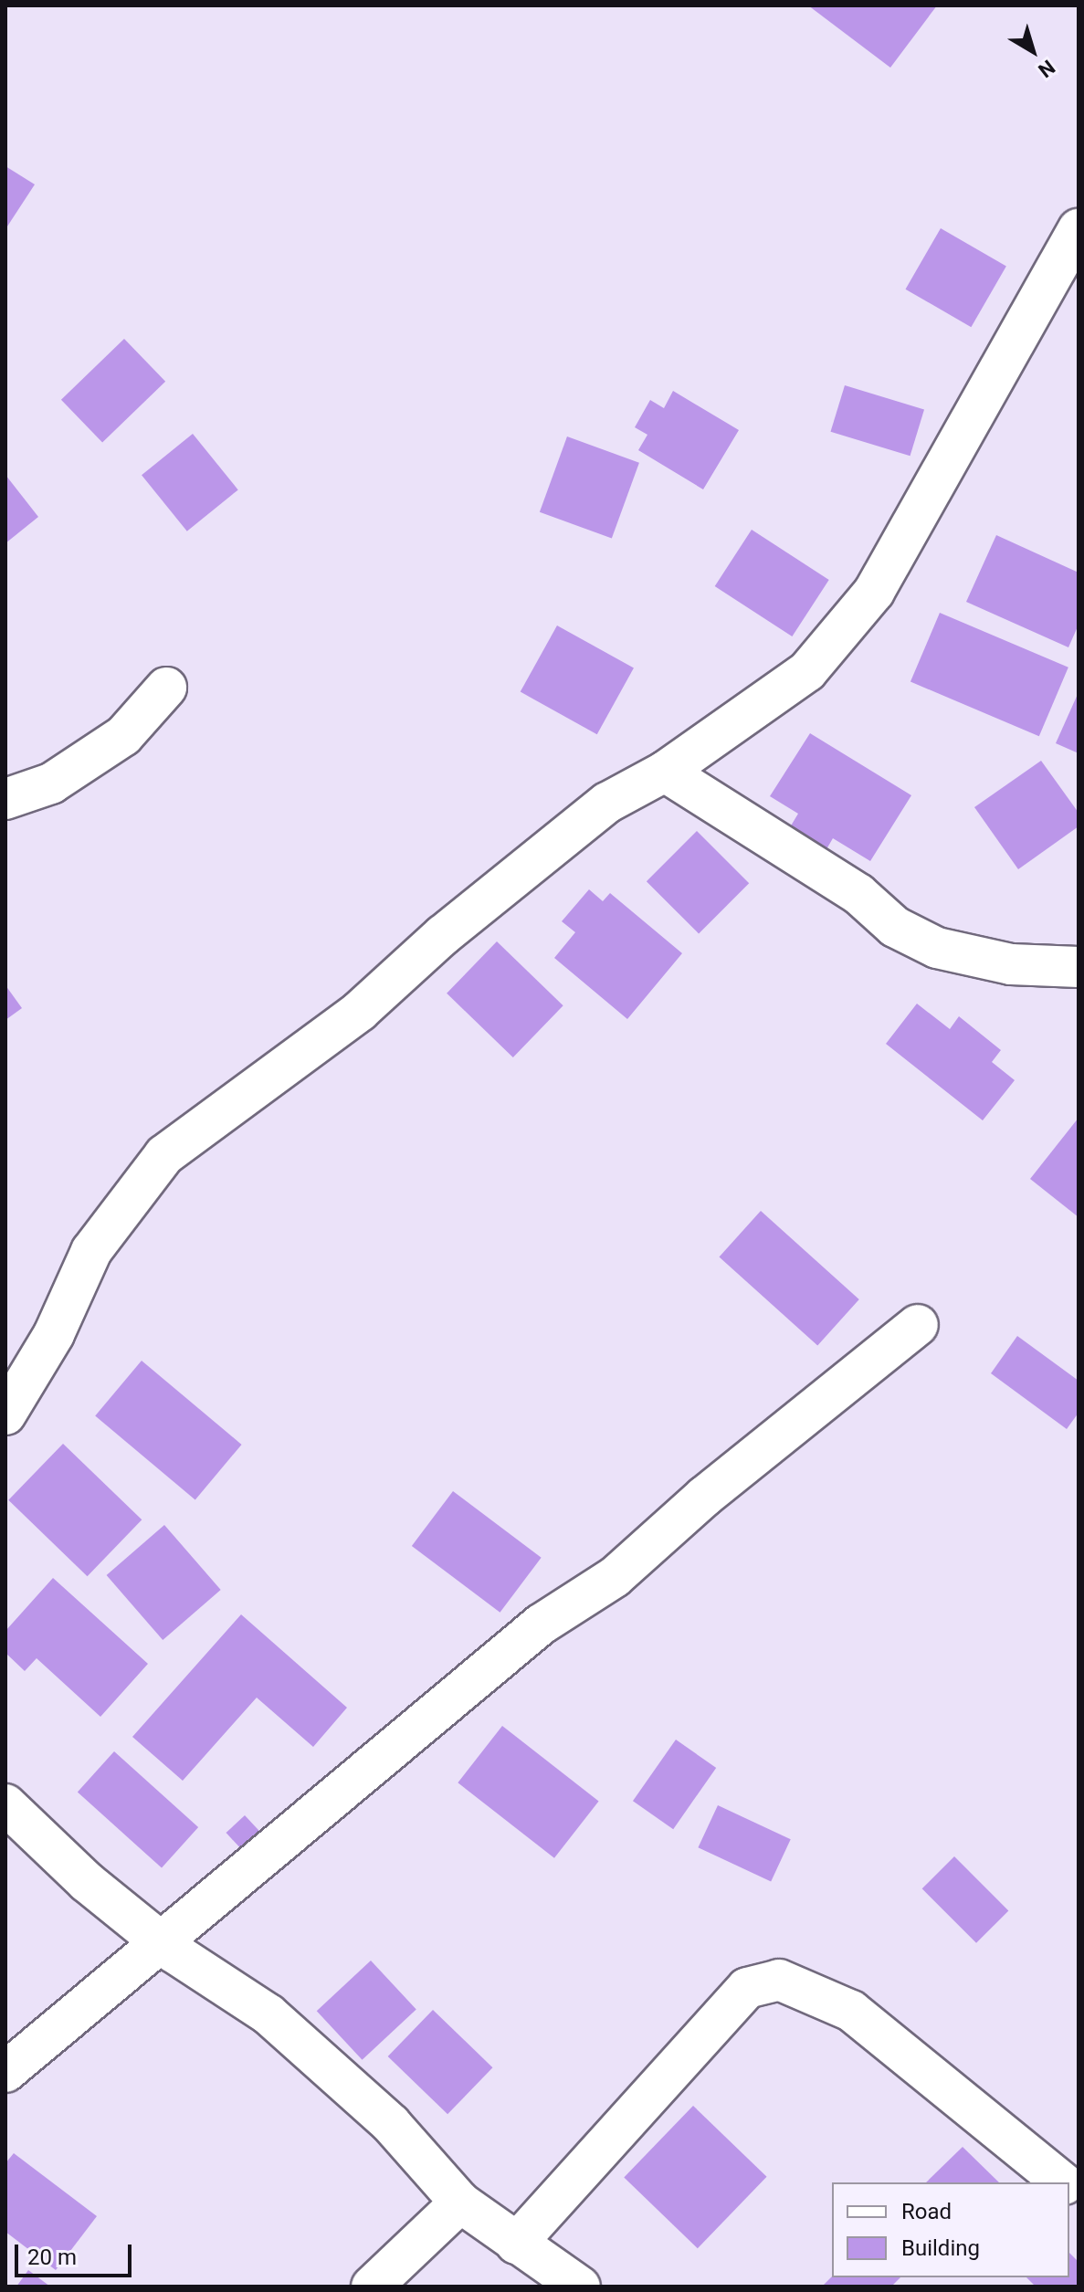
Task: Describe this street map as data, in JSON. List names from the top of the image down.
{
  "legend": ["Road", "Building"],
  "scale_bar": "20 m",
  "north": "bottom right"
}
